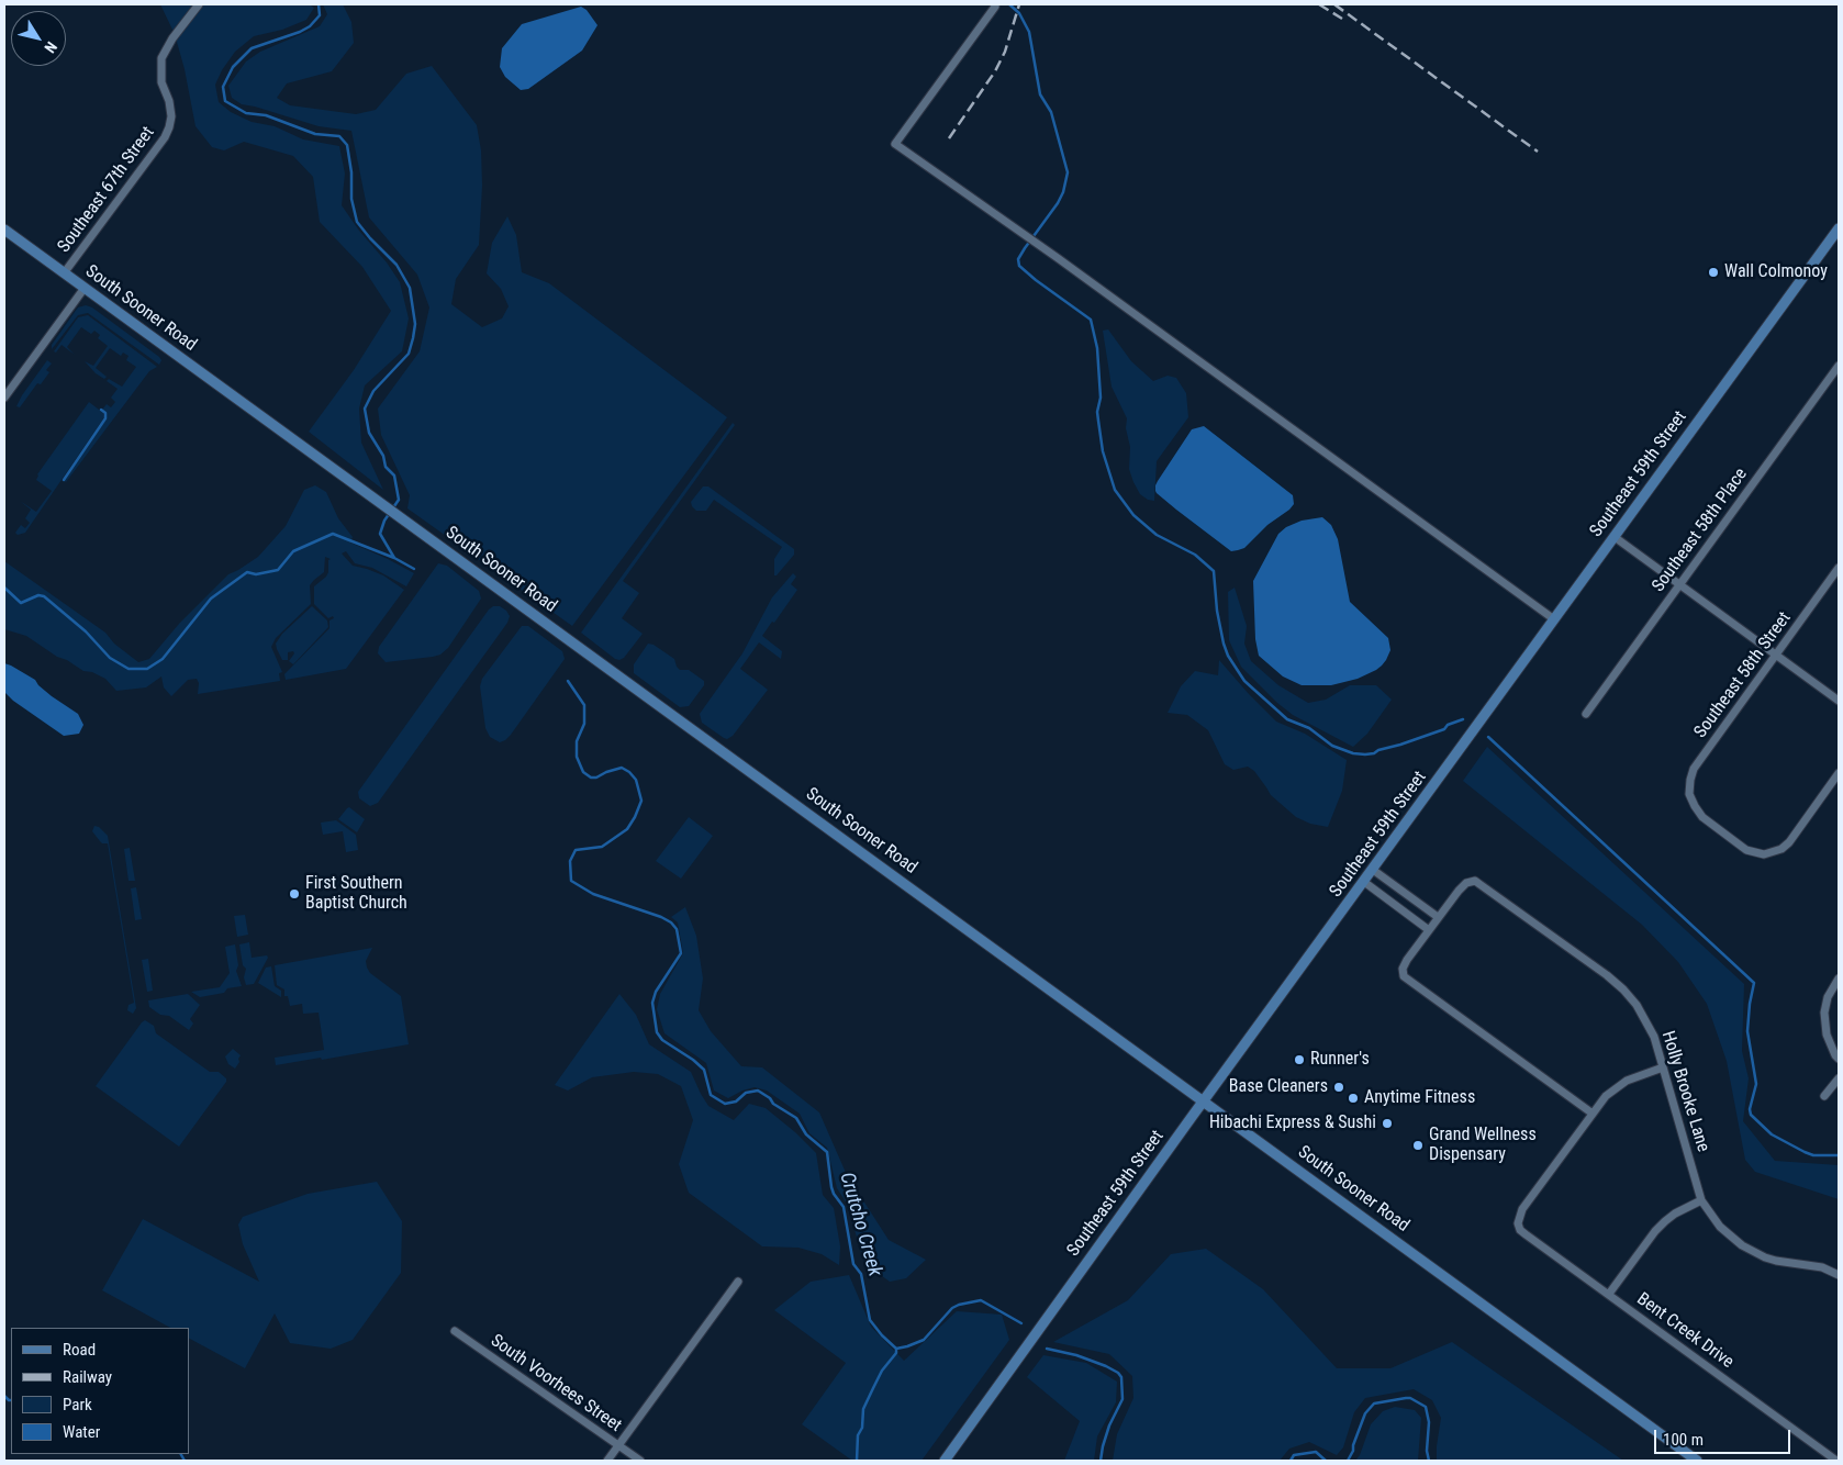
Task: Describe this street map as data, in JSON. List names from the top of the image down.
{
  "streets": {
    "main road": ["South Sooner Road", "Southeast 59th Street"],
    "street": [
      "Southeast 67th Street",
      "Southeast 58th Place",
      "Southeast 58th Street",
      "Holly Brooke Lane",
      "Bent Creek Drive",
      "South Voorhees Street"
    ]
  },
  "crossings": [
    ["Southeast 67th Street", "South Sooner Road"],
    ["South Sooner Road", "Southeast 59th Street"]
  ],
  "water": ["Crutcho Creek"],
  "places": [
    "Wall Colmonoy",
    "First Southern Baptist Church",
    "Runner's",
    "Base Cleaners",
    "Anytime Fitness",
    "Hibachi Express & Sushi",
    "Grand Wellness Dispensary"
  ],
  "legend": [
    "Road",
    "Railway",
    "Park",
    "Water"
  ],
  "scale_bar": "100 m",
  "north": "bottom right"
}
